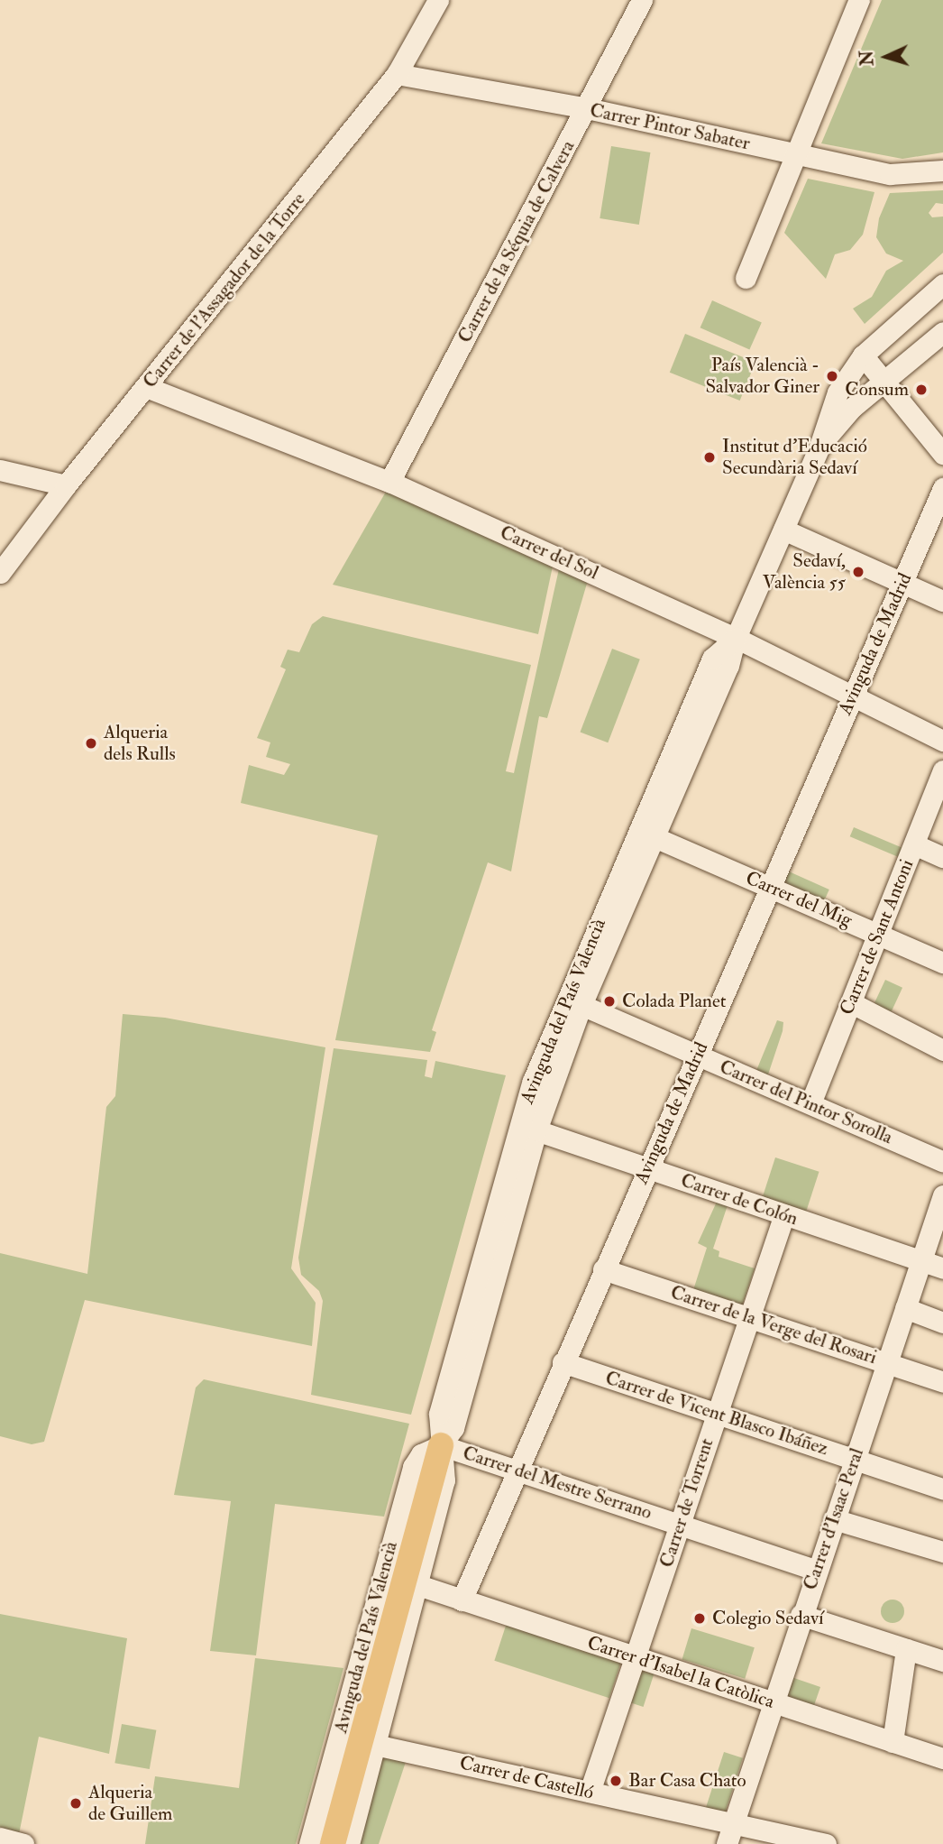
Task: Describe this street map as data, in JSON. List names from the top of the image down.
{
  "streets": {
    "street": [
      "Carrer Pintor Sabater",
      "Carrer de la Séquia de Calvera",
      "Carrer de l'Assagador de la Torre",
      "Carrer del Sol",
      "Avinguda de Madrid",
      "Carrer del Mig",
      "Carrer de Sant Antoni",
      "Avinguda del País Valencià",
      "Carrer del Pintor Sorolla",
      "Carrer de Colón",
      "Carrer de la Verge del Rosari",
      "Carrer de Vicent Blasco Ibáñez",
      "Carrer del Mestre Serrano",
      "Carrer de Torrent",
      "Carrer d'Isaac Peral",
      "Carrer d'Isabel la Catòlica",
      "Carrer de Castelló"
    ]
  },
  "crossings": [
    ["Carrer Pintor Sabater", "Carrer de la Séquia de Calvera"],
    ["Carrer Pintor Sabater", "Carrer de l'Assagador de la Torre"],
    ["Carrer de la Séquia de Calvera", "Carrer del Sol"],
    ["Carrer de l'Assagador de la Torre", "Carrer del Sol"],
    ["Carrer del Sol", "Avinguda de Madrid"],
    ["Carrer del Sol", "Avinguda del País Valencià"],
    ["Avinguda de Madrid", "Carrer del Mig"],
    ["Avinguda de Madrid", "Carrer del Pintor Sorolla"],
    ["Avinguda de Madrid", "Carrer de Colón"],
    ["Avinguda de Madrid", "Carrer de la Verge del Rosari"],
    ["Avinguda de Madrid", "Carrer de Vicent Blasco Ibáñez"],
    ["Avinguda de Madrid", "Carrer del Mestre Serrano"],
    ["Avinguda de Madrid", "Carrer d'Isabel la Catòlica"],
    ["Carrer del Mig", "Carrer de Sant Antoni"],
    ["Carrer del Mig", "Avinguda del País Valencià"],
    ["Carrer de Sant Antoni", "Carrer del Pintor Sorolla"],
    ["Avinguda del País Valencià", "Carrer del Pintor Sorolla"],
    ["Avinguda del País Valencià", "Carrer de Colón"],
    ["Avinguda del País Valencià", "Carrer del Mestre Serrano"],
    ["Avinguda del País Valencià", "Carrer d'Isabel la Catòlica"],
    ["Avinguda del País Valencià", "Carrer de Castelló"],
    ["Carrer de Colón", "Carrer de Torrent"],
    ["Carrer de Colón", "Carrer d'Isaac Peral"],
    ["Carrer de la Verge del Rosari", "Carrer de Torrent"],
    ["Carrer de la Verge del Rosari", "Carrer d'Isaac Peral"],
    ["Carrer de Vicent Blasco Ibáñez", "Carrer de Torrent"],
    ["Carrer de Vicent Blasco Ibáñez", "Carrer d'Isaac Peral"],
    ["Carrer del Mestre Serrano", "Carrer de Torrent"],
    ["Carrer del Mestre Serrano", "Carrer d'Isaac Peral"],
    ["Carrer de Torrent", "Carrer d'Isabel la Catòlica"],
    ["Carrer de Torrent", "Carrer de Castelló"],
    ["Carrer d'Isaac Peral", "Carrer d'Isabel la Catòlica"],
    ["Carrer d'Isaac Peral", "Carrer de Castelló"]
  ],
  "places": [
    "País Valencià - Salvador Giner",
    "Consum",
    "Institut d'Educació Secundària Sedaví",
    "Sedaví, València 55",
    "Alqueria dels Rulls",
    "Colada Planet",
    "Colegio Sedaví",
    "Bar Casa Chato",
    "Alqueria de Guillem"
  ],
  "north": "left"
}
